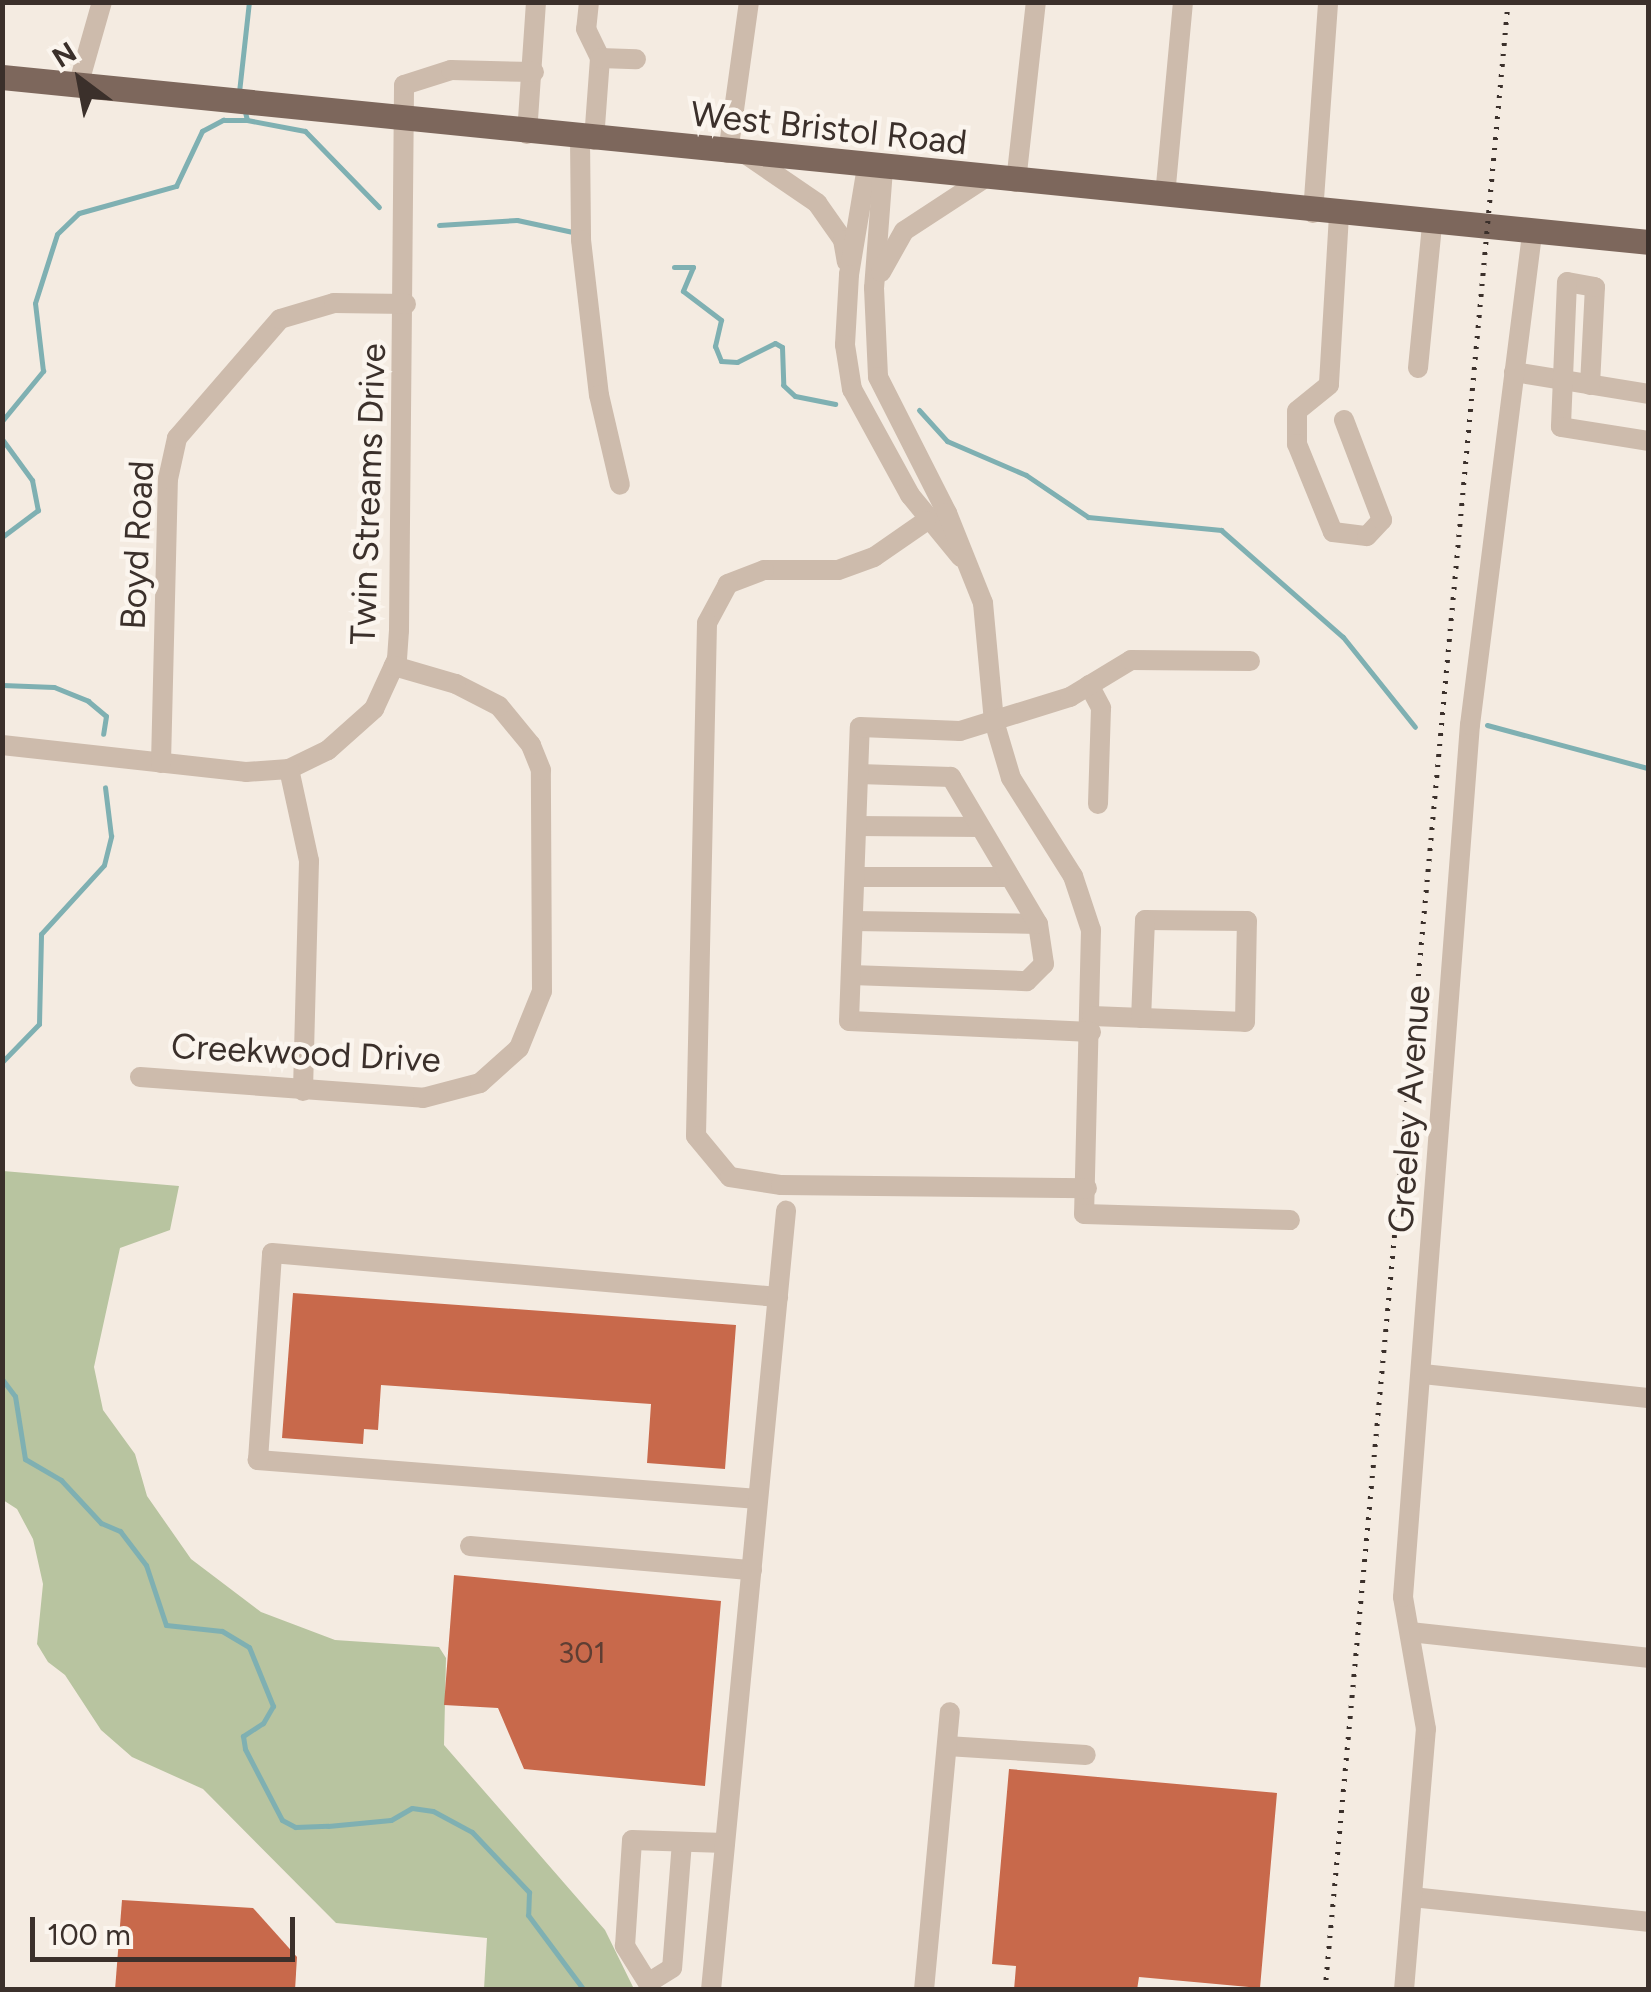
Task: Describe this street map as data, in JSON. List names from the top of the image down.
{
  "streets": {
    "main road": ["West Bristol Road"],
    "street": [
      "Twin Streams Drive",
      "Boyd Road",
      "Creekwood Drive",
      "Greeley Avenue"
    ]
  },
  "crossings": [
    ["West Bristol Road", "Twin Streams Drive"],
    ["West Bristol Road", "Greeley Avenue"],
    ["Twin Streams Drive", "Boyd Road"],
    ["Twin Streams Drive", "Creekwood Drive"]
  ],
  "house_numbers": ["301"],
  "scale_bar": "100 m",
  "north": "top left"
}
